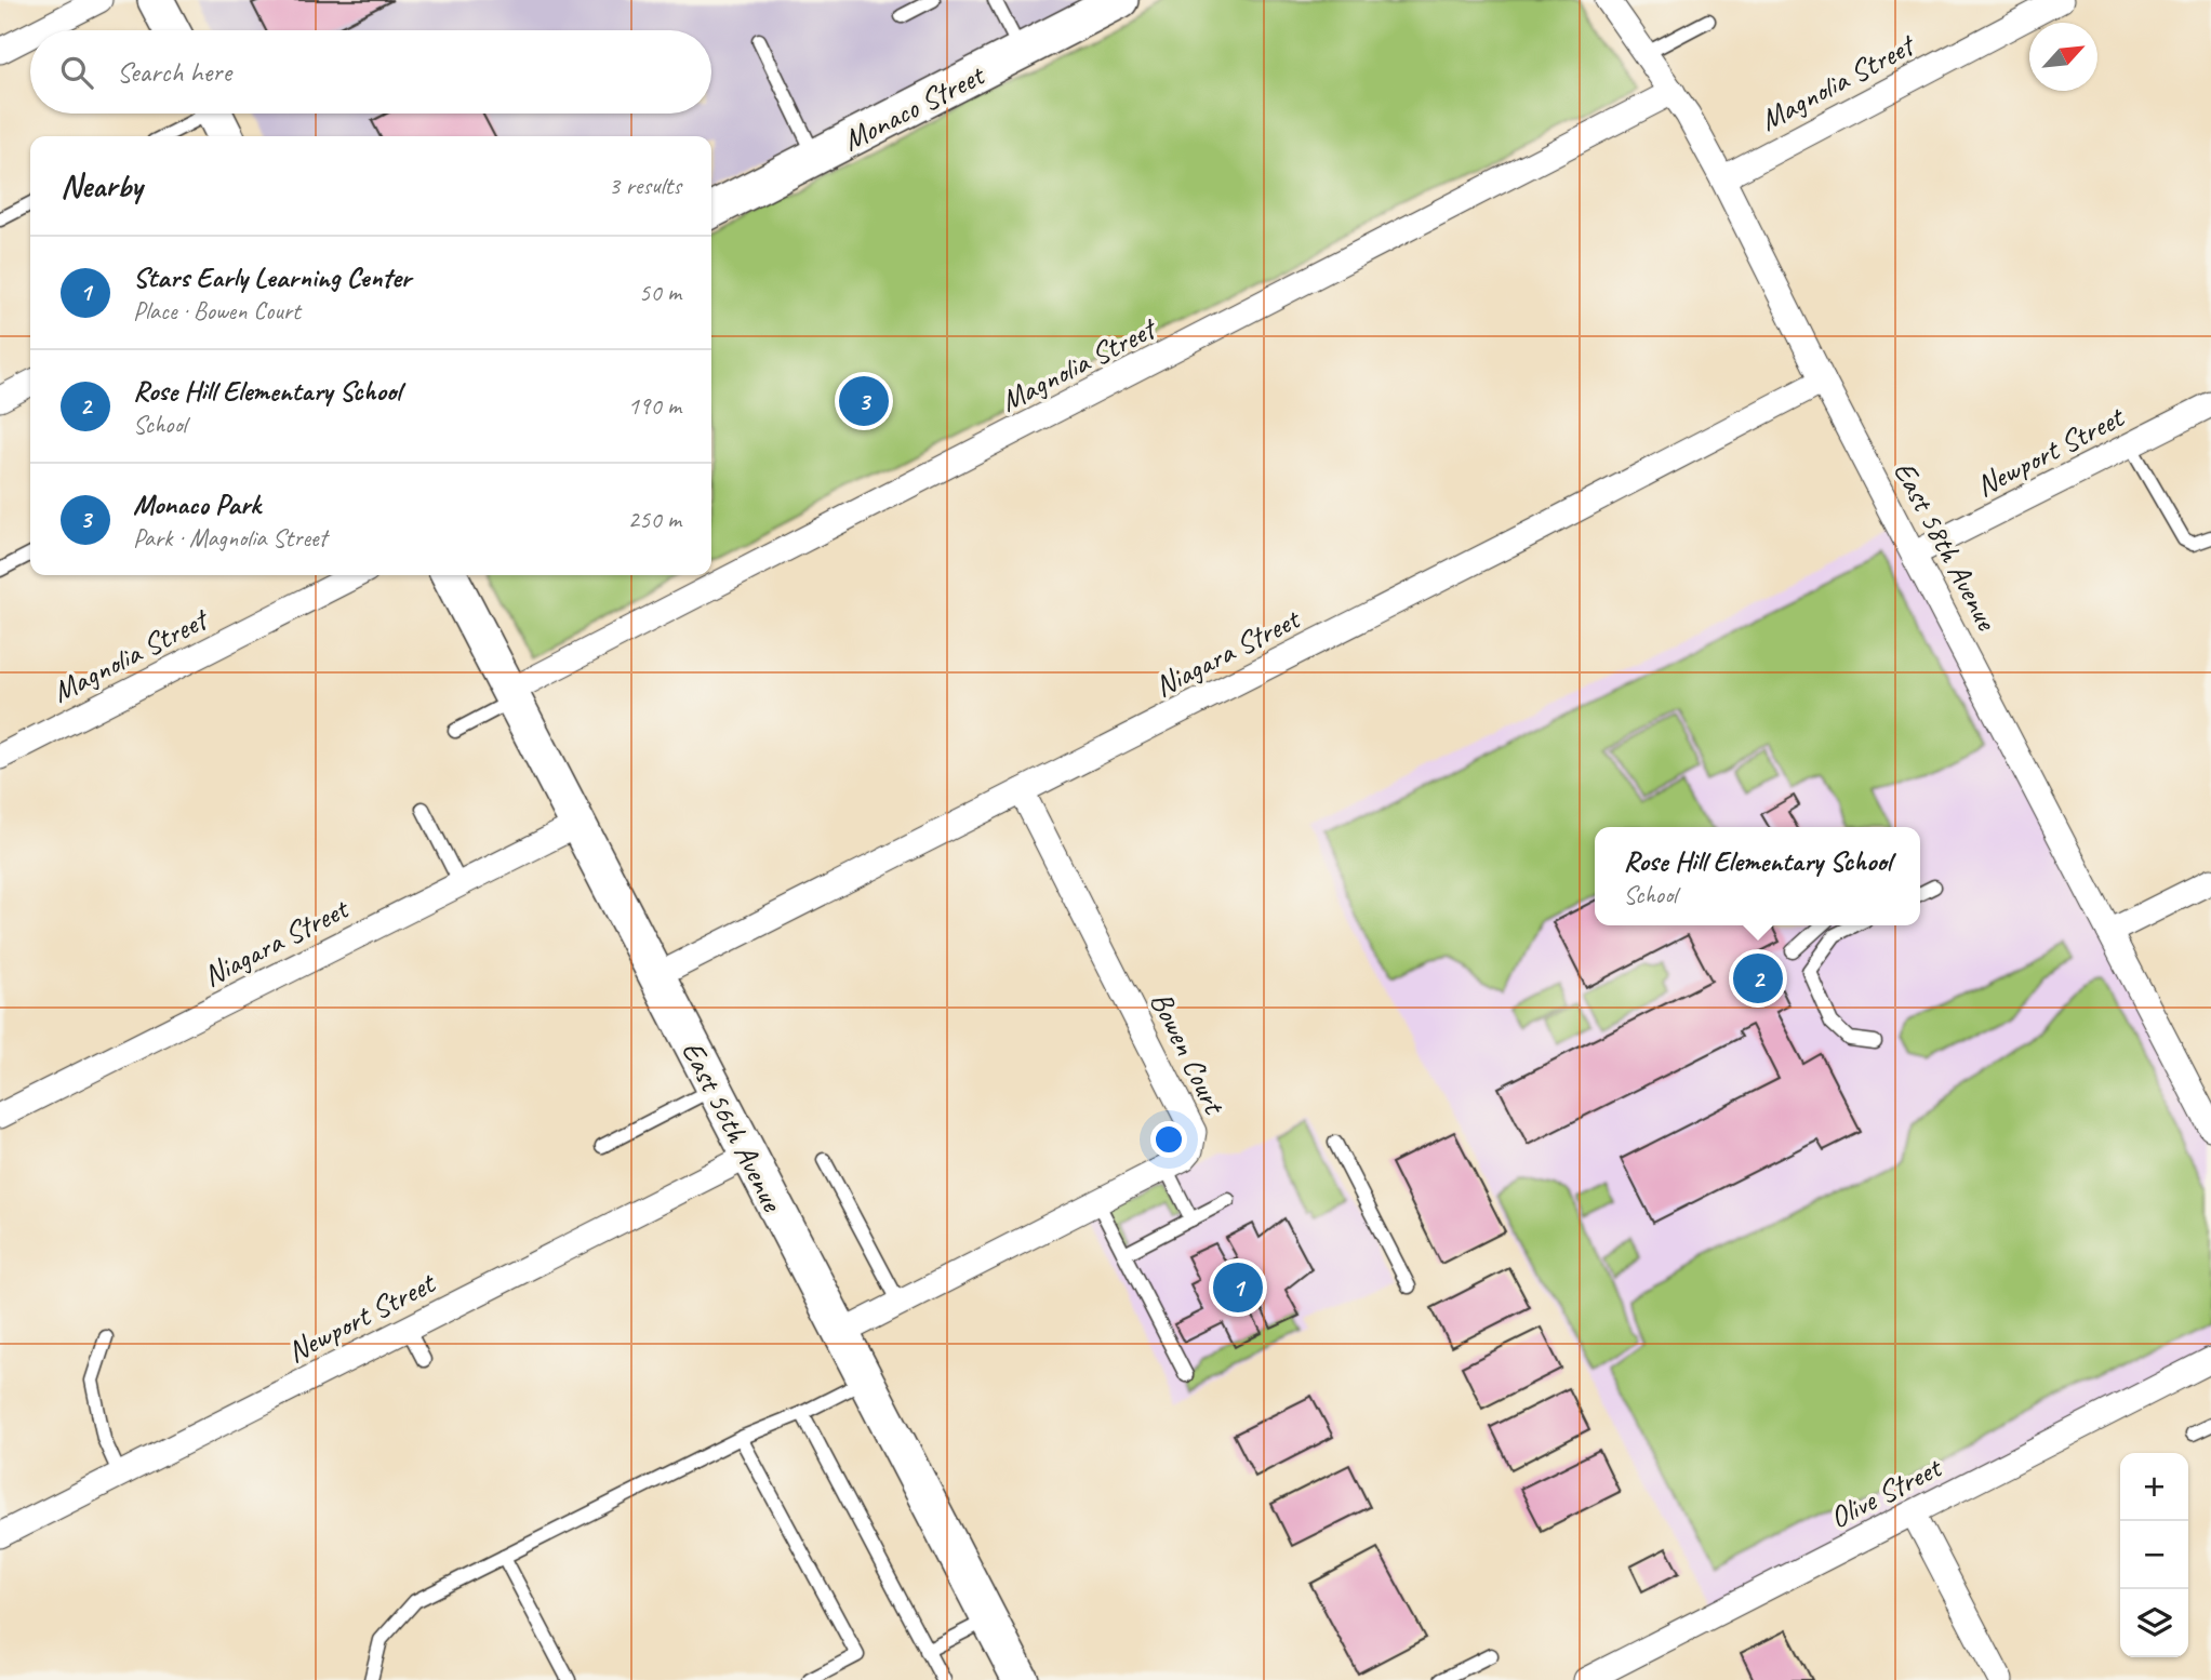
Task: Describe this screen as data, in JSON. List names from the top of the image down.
{
  "streets": {
    "main road": ["Monaco Street", "East 56th Avenue"],
    "street": [
      "Magnolia Street",
      "Newport Street",
      "East 58th Avenue",
      "Niagara Street",
      "Bowen Court",
      "Olive Street"
    ]
  },
  "crossings": [
    ["Magnolia Street", "East 58th Avenue"],
    ["Magnolia Street", "East 56th Avenue"],
    ["Newport Street", "East 58th Avenue"],
    ["Newport Street", "East 56th Avenue"],
    ["East 58th Avenue", "Niagara Street"],
    ["Niagara Street", "Bowen Court"],
    ["Niagara Street", "East 56th Avenue"],
    ["Bowen Court", "East 56th Avenue"]
  ],
  "north": "top right",
  "page": {
    "search": "Search here",
    "heading": ["Nearby", "3 results"],
    "list": [
      {
        "mark": "1",
        "name": "Stars Early Learning Center",
        "note": "Place · Bowen Court",
        "value": "50 m"
      },
      {
        "mark": "2",
        "name": "Rose Hill Elementary School",
        "note": "School",
        "value": "190 m"
      },
      {
        "mark": "3",
        "name": "Monaco Park",
        "note": "Park · Magnolia Street",
        "value": "250 m"
      }
    ],
    "pins": ["3", "2", "1"],
    "popup": ["Rose Hill Elementary School", "School"],
    "map_buttons": ["+", "−"]
  }
}
